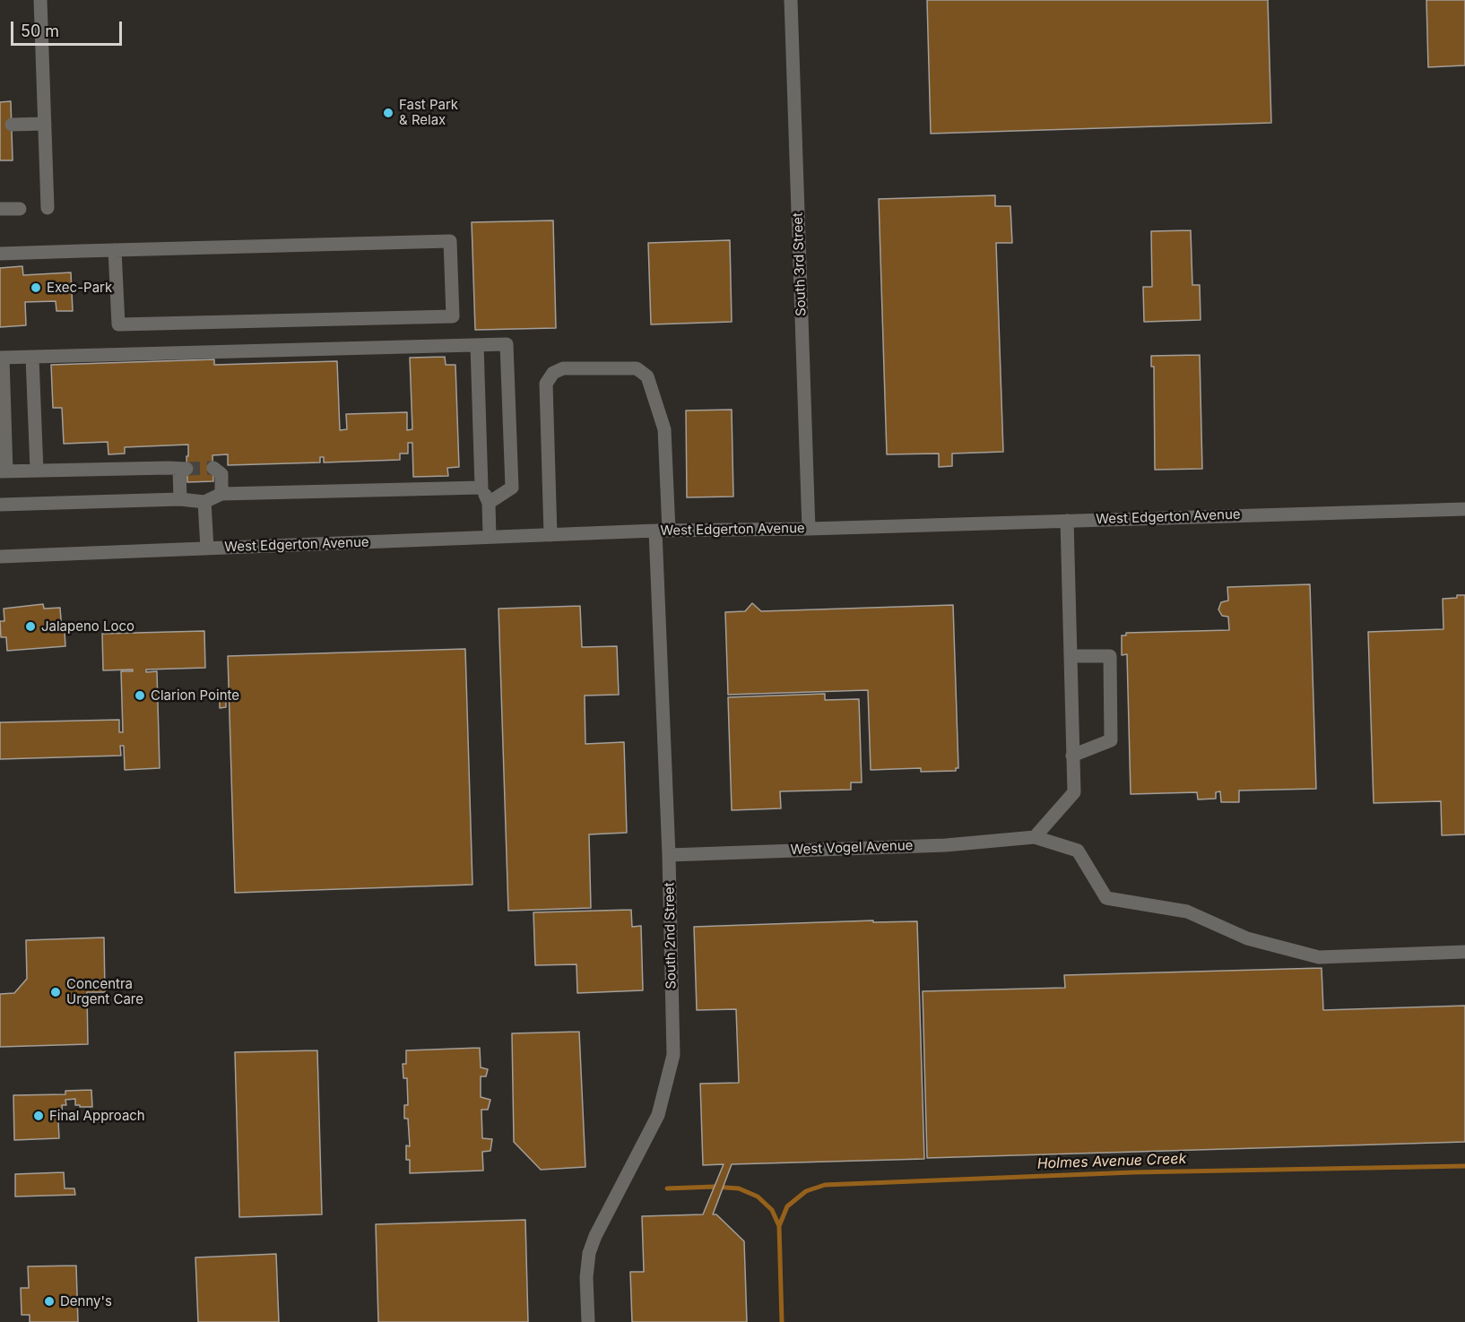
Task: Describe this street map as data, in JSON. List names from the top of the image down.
{
  "streets": {
    "street": [
      "South 3rd Street",
      "West Edgerton Avenue",
      "West Vogel Avenue",
      "South 2nd Street"
    ]
  },
  "crossings": [
    ["South 3rd Street", "West Edgerton Avenue"],
    ["West Edgerton Avenue", "South 2nd Street"],
    ["West Vogel Avenue", "South 2nd Street"]
  ],
  "water": ["Holmes Avenue Creek"],
  "places": [
    "Fast Park & Relax",
    "Exec-Park",
    "Jalapeno Loco",
    "Clarion Pointe",
    "Concentra Urgent Care",
    "Final Approach",
    "Denny's"
  ],
  "scale_bar": "50 m"
}
